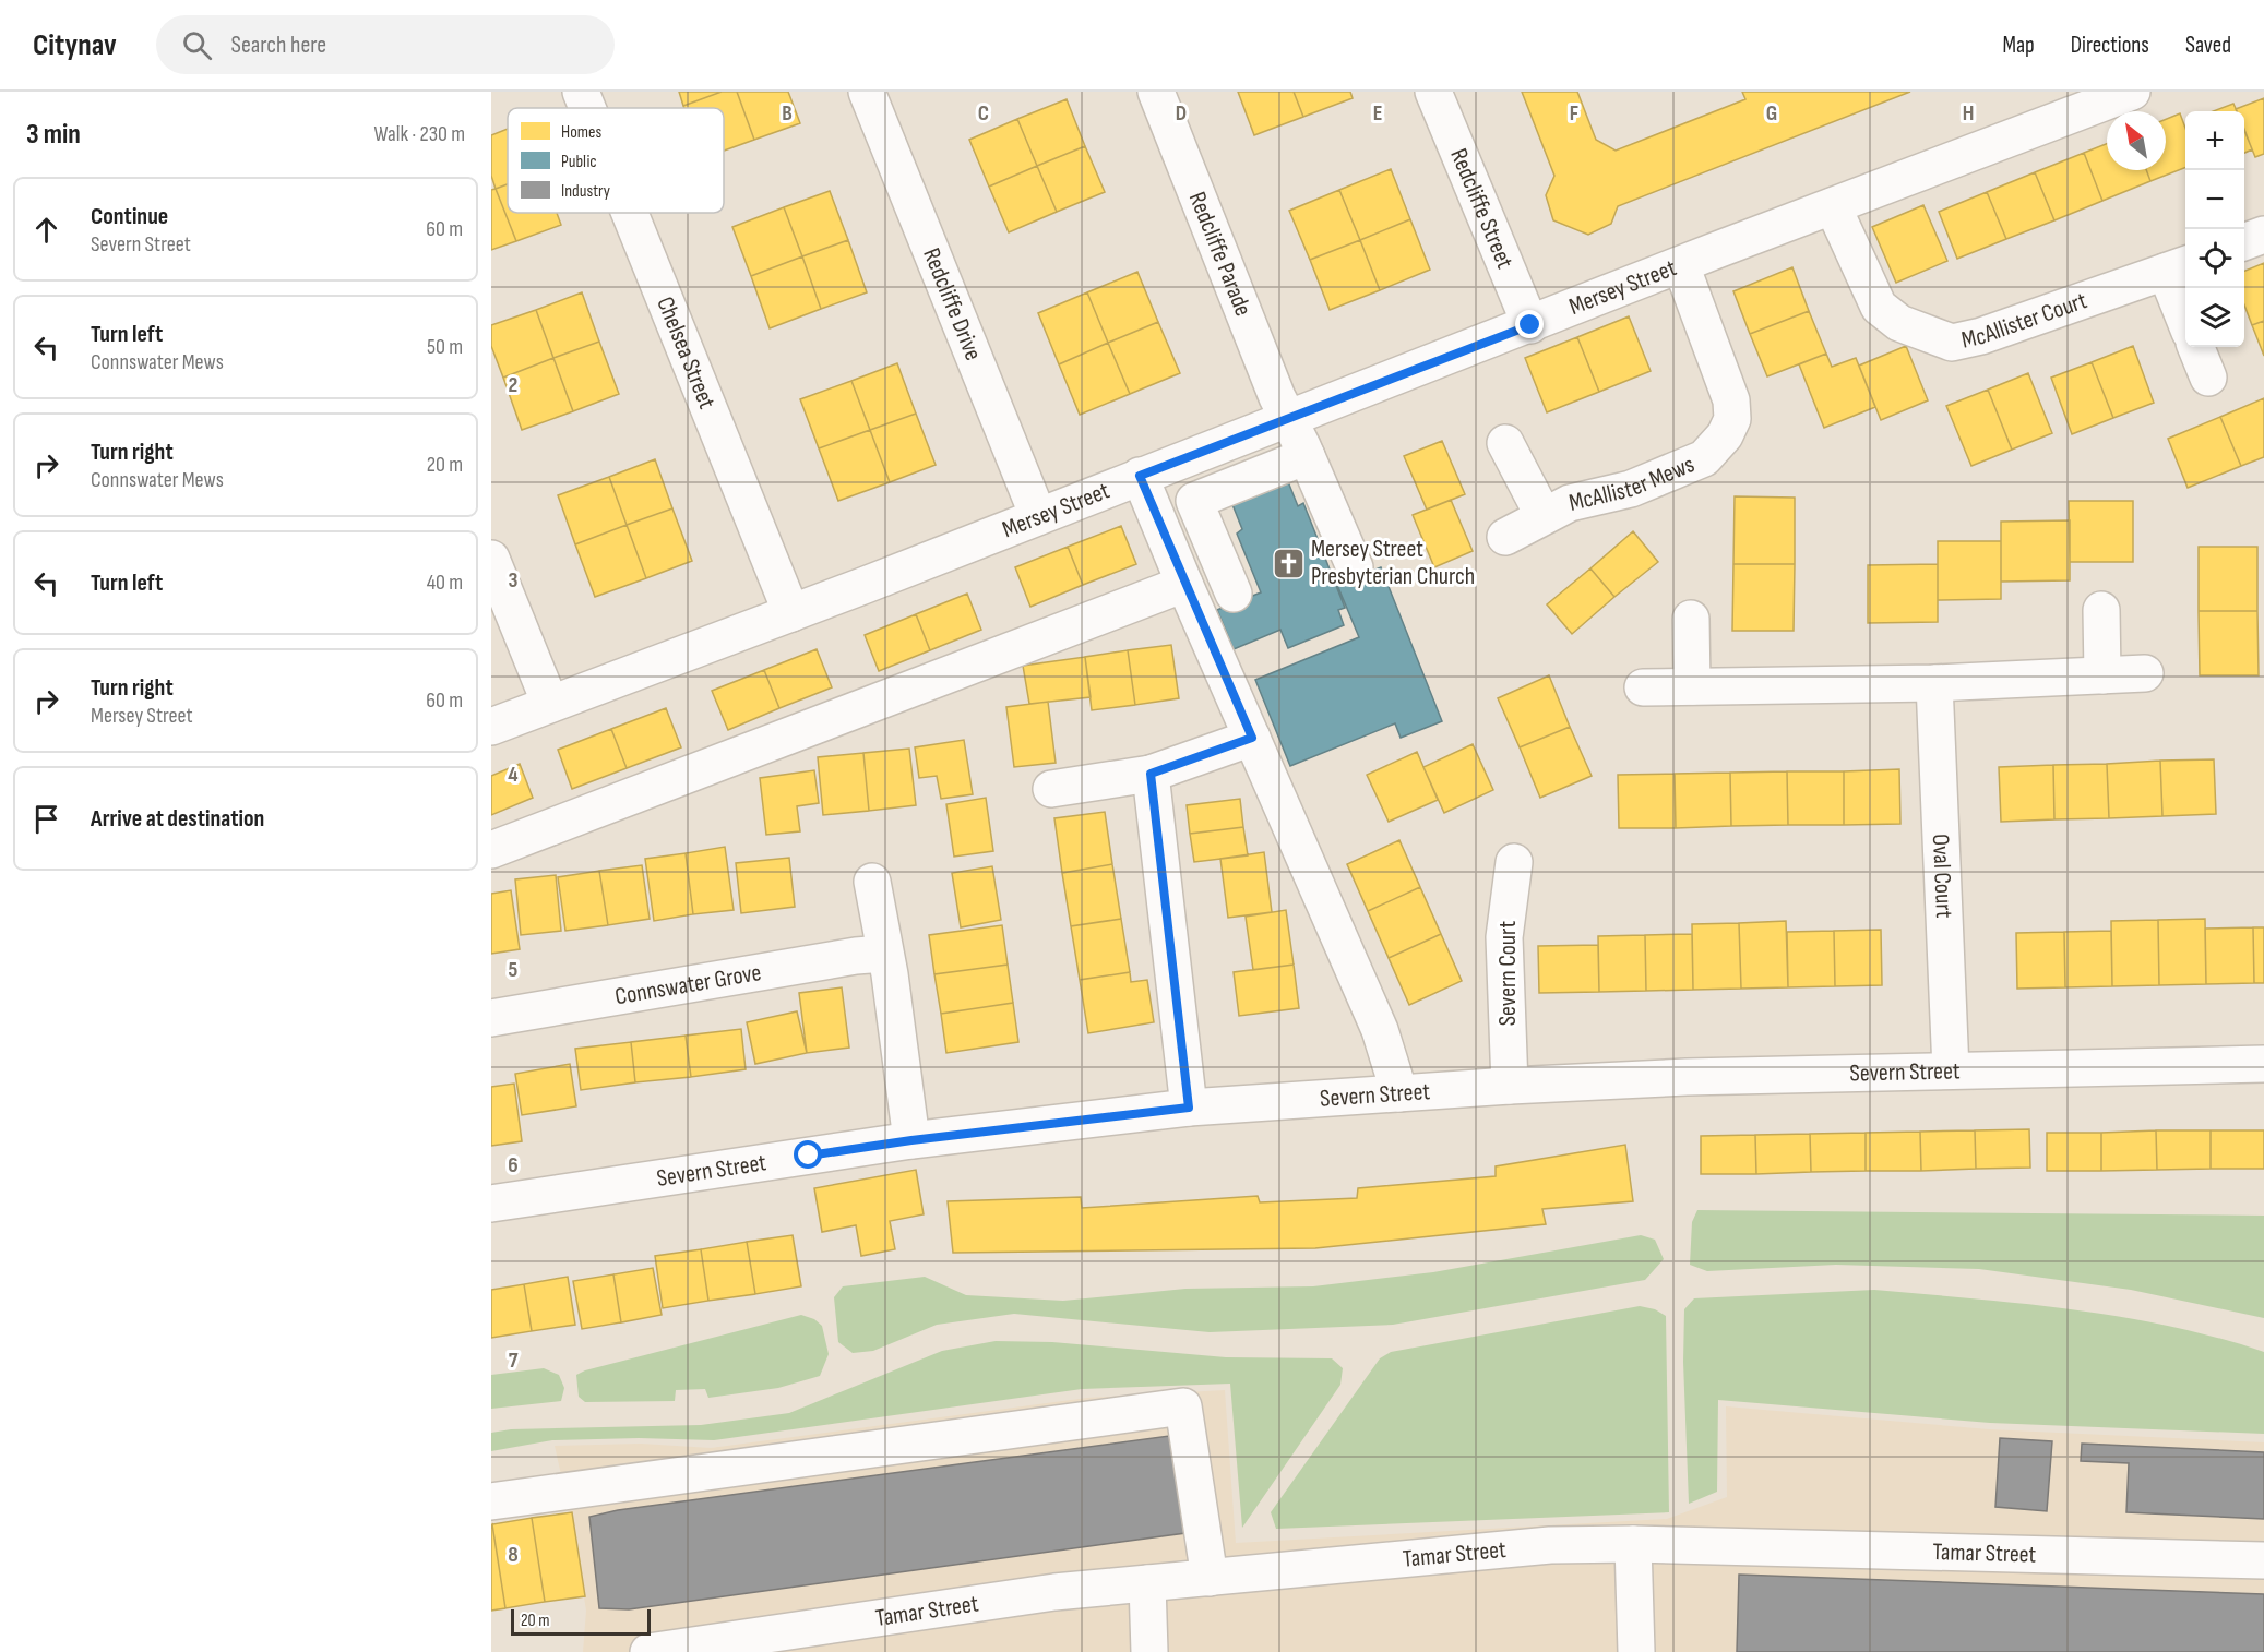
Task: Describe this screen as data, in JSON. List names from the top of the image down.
{
  "streets": {
    "street": [
      "Redcliffe Street",
      "Redcliffe Parade",
      "Mersey Street",
      "Redcliffe Drive",
      "McAllister Court",
      "Chelsea Street",
      "McAllister Mews",
      "Oval Court",
      "Severn Court",
      "Connswater Grove",
      "Severn Street",
      "Tamar Street"
    ]
  },
  "crossings": [
    ["Redcliffe Street", "Mersey Street"],
    ["Redcliffe Parade", "Mersey Street"],
    ["Mersey Street", "Redcliffe Drive"],
    ["Mersey Street", "McAllister Court"],
    ["Mersey Street", "Chelsea Street"],
    ["Mersey Street", "McAllister Mews"],
    ["Oval Court", "Severn Street"],
    ["Severn Court", "Severn Street"]
  ],
  "places": {
    "church": ["Mersey Street Presbyterian Church"]
  },
  "legend": ["Homes", "Public", "Industry"],
  "scale_bar": "20 m",
  "north": "top left",
  "page": {
    "header": "Citynav",
    "search": "Search here",
    "nav": ["Map", "Directions", "Saved"],
    "heading": ["3 min", "Walk · 230 m"],
    "map_buttons": ["+", "−"],
    "list": [
      ["Continue", "Severn Street", "60 m"],
      ["Turn left", "Connswater Mews", "50 m"],
      ["Turn right", "Connswater Mews", "20 m"],
      ["Turn left", "40 m"],
      ["Turn right", "Mersey Street", "60 m"],
      "Arrive at destination"
    ],
    "scale": "20 m"
  },
  "grid": {
    "columns": [
      "B",
      "C",
      "D",
      "E",
      "F",
      "G",
      "H"
    ],
    "rows": [
      "2",
      "3",
      "4",
      "5",
      "6",
      "7",
      "8"
    ]
  }
}
